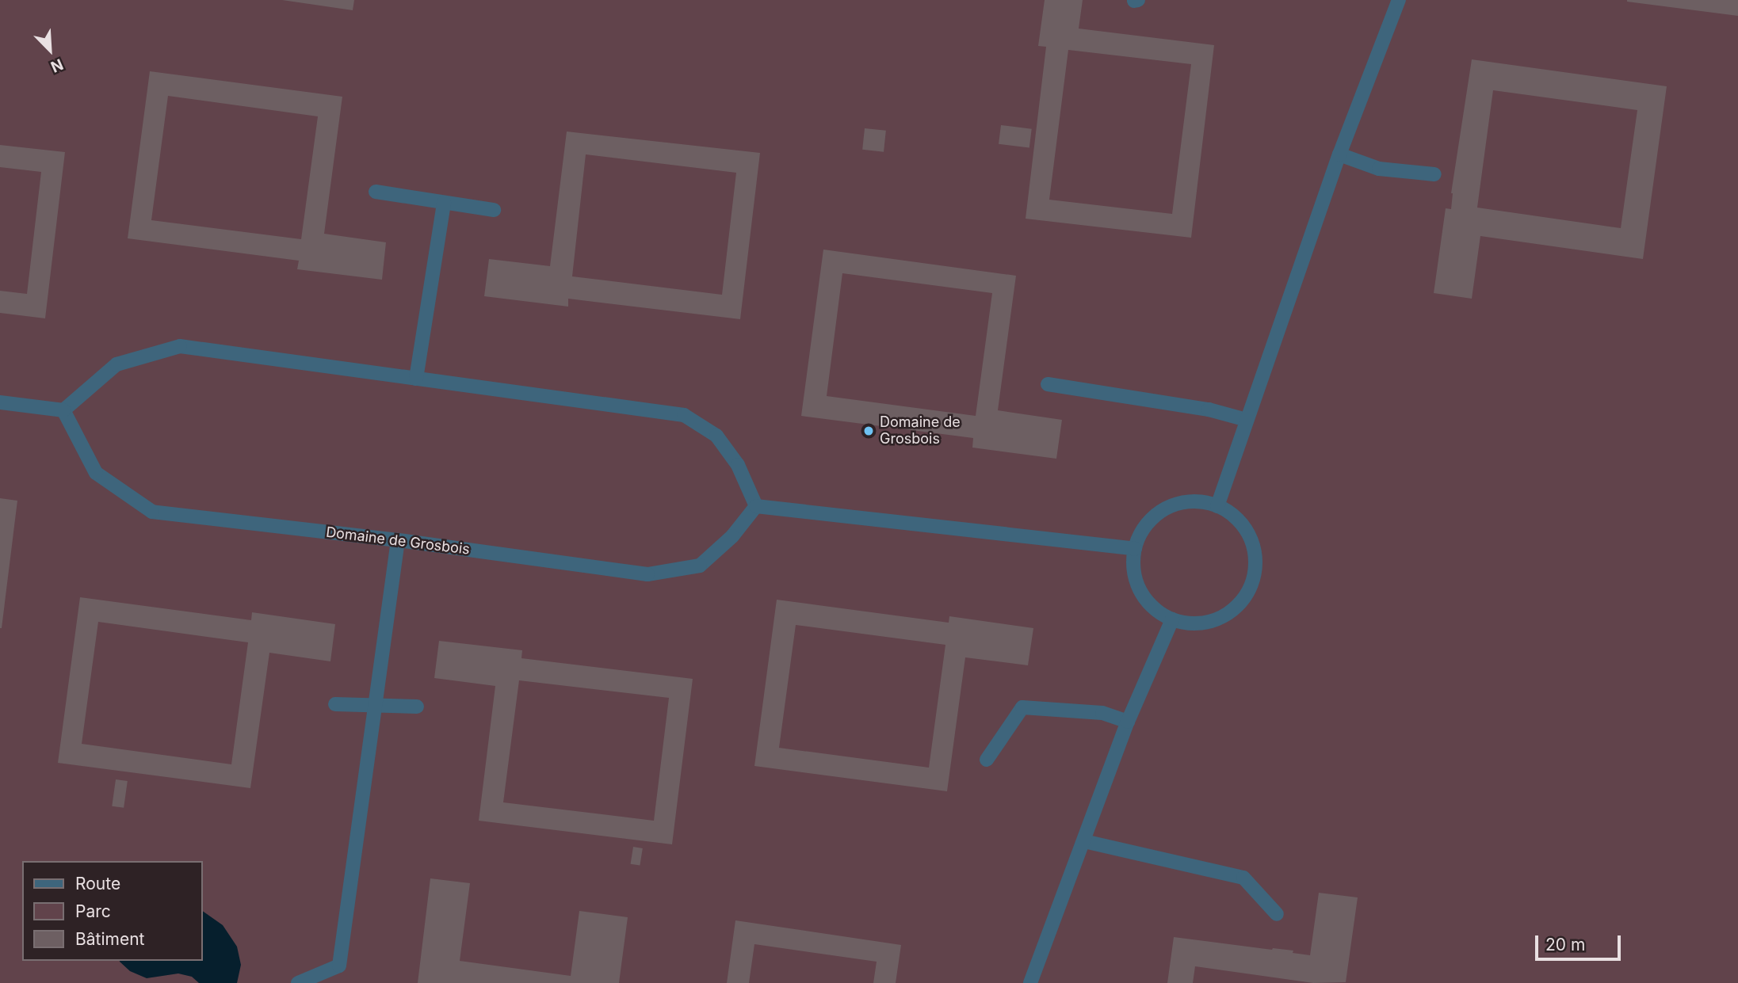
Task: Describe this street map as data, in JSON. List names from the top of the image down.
{
  "streets": {
    "lane": ["Domaine de Grosbois"]
  },
  "places": ["Domaine de Grosbois"],
  "legend": ["Route", "Parc", "Bâtiment"],
  "scale_bar": "20 m",
  "north": "bottom right"
}
